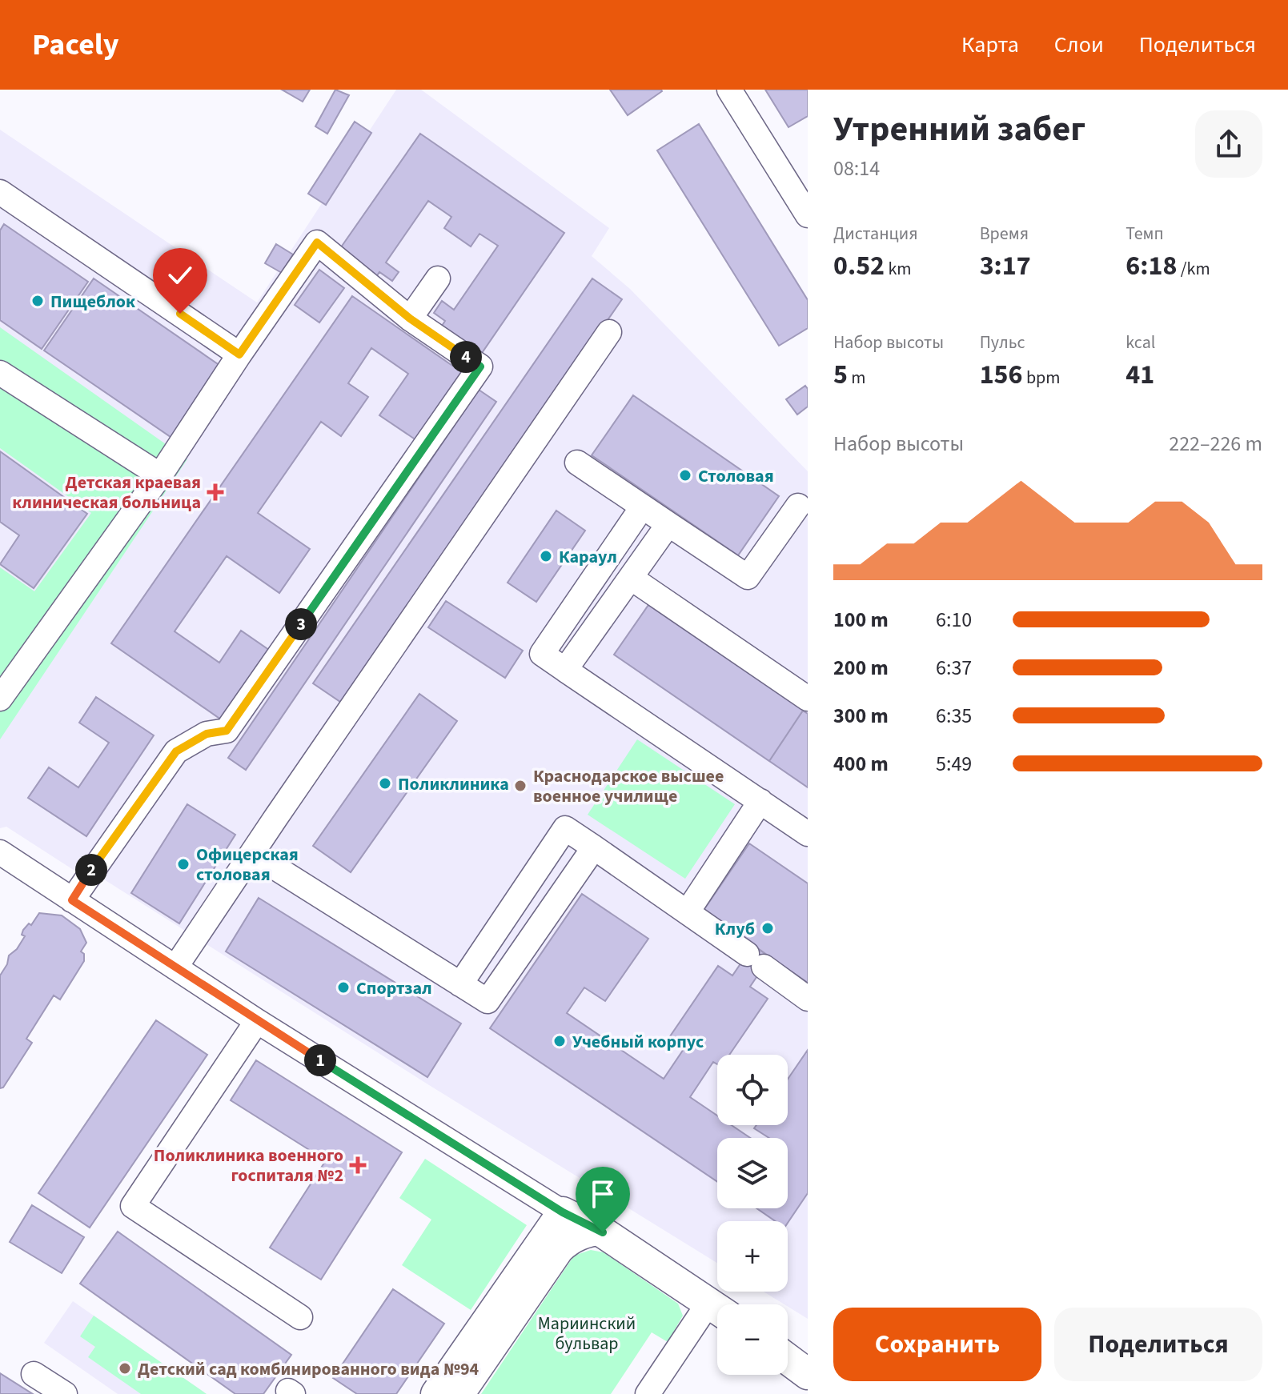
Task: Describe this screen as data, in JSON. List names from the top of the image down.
{
  "parks": ["Мариинский бульвар"],
  "places": {
    "other": [
      "Пищеблок",
      "Столовая",
      "Караул",
      "Поликлиника",
      "Краснодарское высшее военное училище",
      "Офицерская столовая",
      "Клуб",
      "Спортзал",
      "Учебный корпус",
      "Детский сад комбинированного вида №94"
    ],
    "health": ["Детская краевая клиническая больница", "Поликлиника военного госпиталя №2"]
  },
  "page": {
    "header": "Pacely",
    "nav": ["Карта", "Слои", "Поделиться"],
    "heading": ["Утренний забег", "08:14"],
    "stats": [
      ["Дистанция", "0.52 km"],
      ["Время", "3:17"],
      ["Темп", "6:18 /km"],
      ["Набор высоты", "5 m"],
      ["Пульс", "156 bpm"],
      ["kcal", "41"]
    ],
    "pins": [
      "4",
      "3",
      "2",
      "1"
    ],
    "chart": ["Набор высоты", "222–226 m"],
    "list": [
      {
        "name": "100 m",
        "note": "6:10"
      },
      {
        "name": "200 m",
        "note": "6:37"
      },
      {
        "name": "300 m",
        "note": "6:35"
      },
      {
        "name": "400 m",
        "note": "5:49"
      }
    ],
    "map_buttons": ["+", "−"],
    "buttons": ["Сохранить", "Поделиться"]
  }
}
